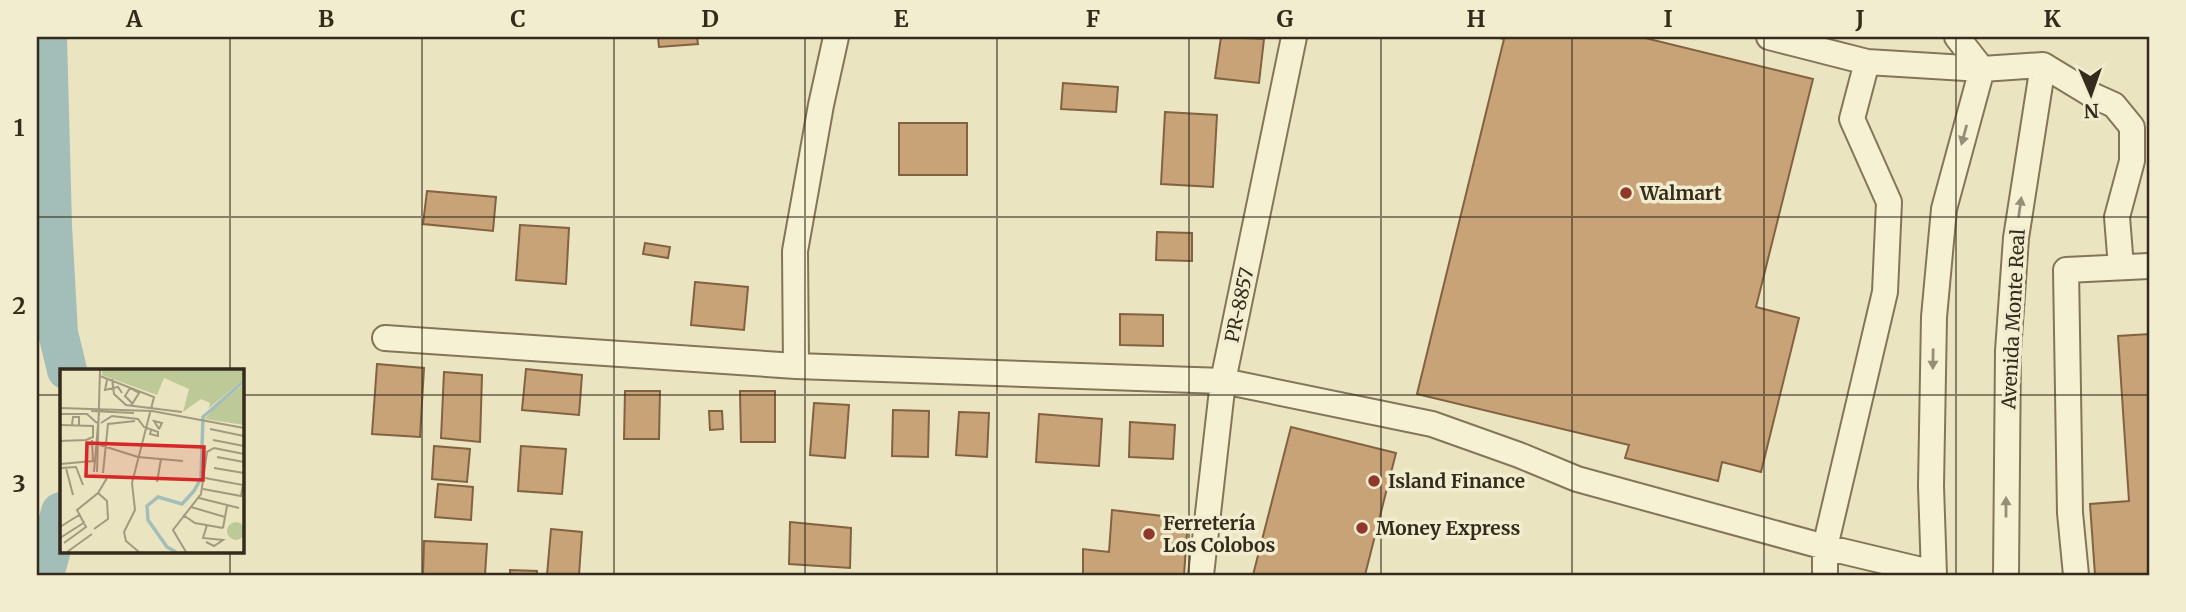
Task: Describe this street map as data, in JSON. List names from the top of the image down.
{
  "streets": {
    "street": ["PR-8857", "Avenida Monte Real"]
  },
  "places": [
    "Walmart",
    "Island Finance",
    "Money Express",
    "Ferretería Los Colobos"
  ],
  "north": "bottom",
  "grid": {
    "columns": [
      "A",
      "B",
      "C",
      "D",
      "E",
      "F",
      "G",
      "H",
      "I",
      "J",
      "K"
    ],
    "rows": ["1", "2", "3"]
  }
}
